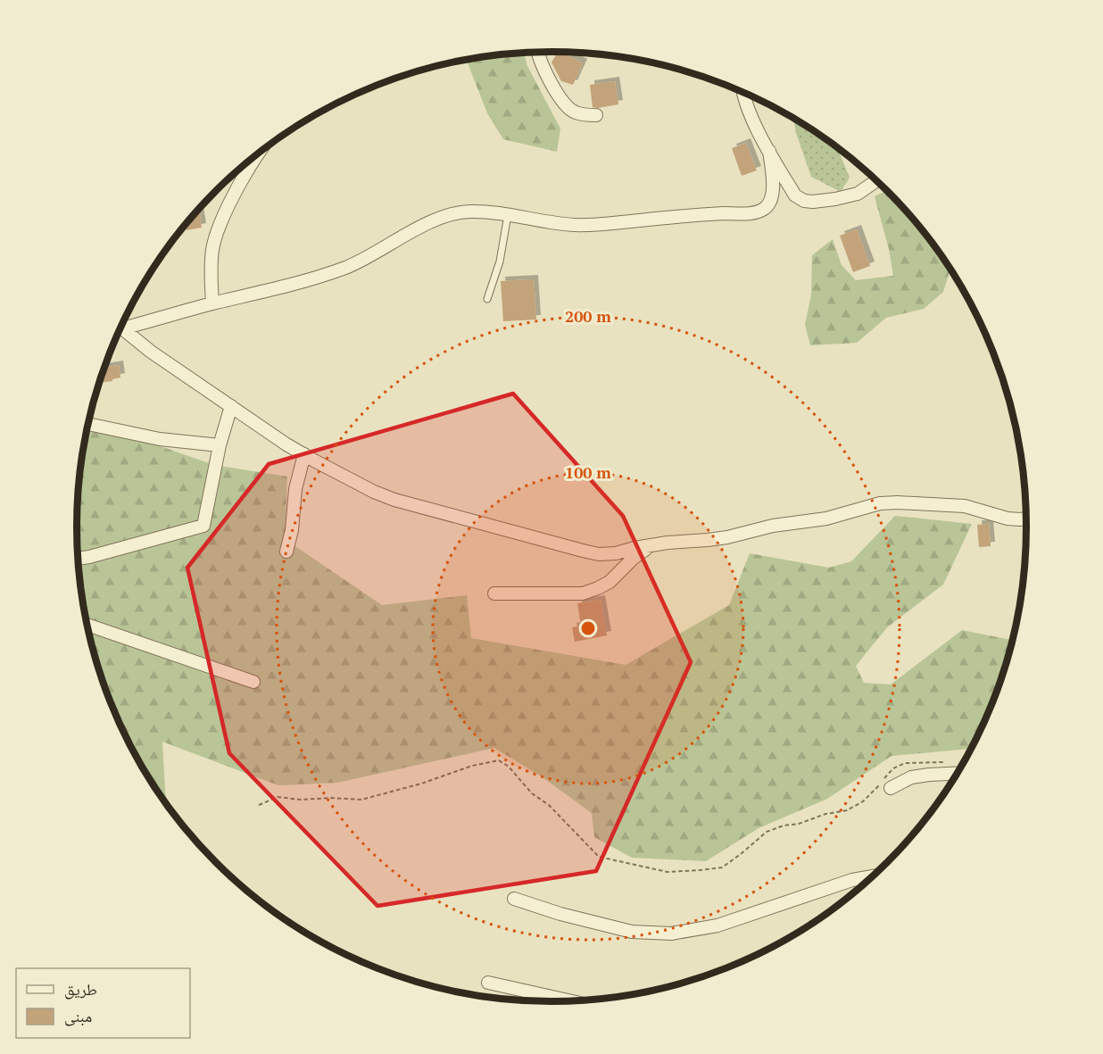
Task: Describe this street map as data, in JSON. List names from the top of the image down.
{
  "legend": ["طريق", "مبنى"],
  "rings": ["200 m", "100 m"]
}
